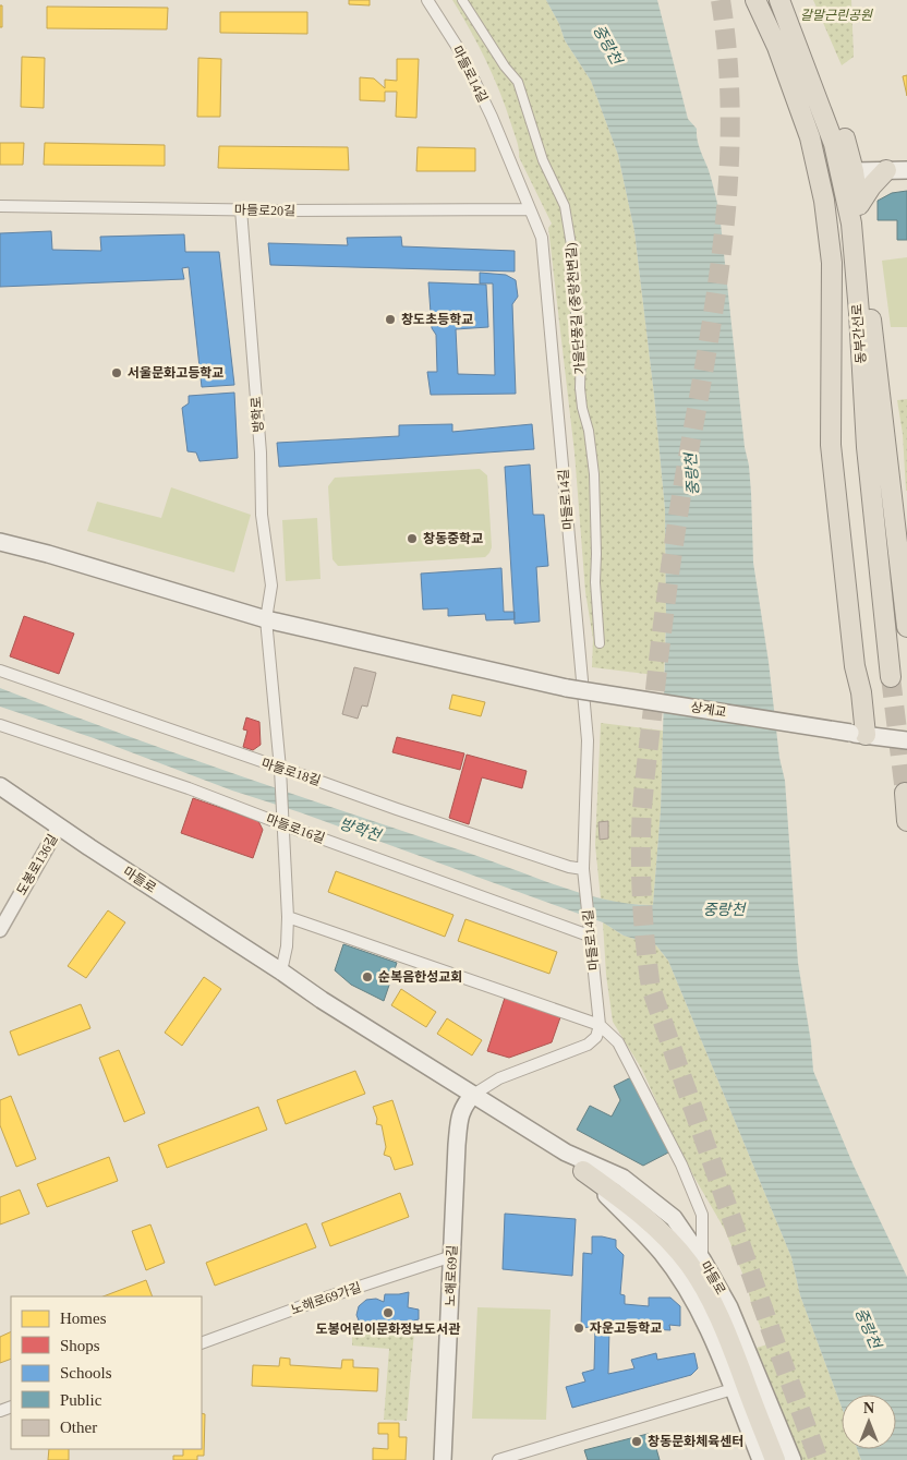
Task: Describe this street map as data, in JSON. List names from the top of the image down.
{
  "streets": {
    "highway": ["동부간선로"],
    "main road": ["상계교", "마들로", "노해로69길"],
    "street": [
      "마들로14길",
      "마들로20길",
      "가을단풍길 (중랑천변길)",
      "방학로",
      "마들로18길",
      "마들로16길",
      "도봉로136길",
      "노해로69가길"
    ]
  },
  "crossings": [
    ["마들로14길", "마들로20길"],
    ["마들로14길", "마들로18길"],
    ["마들로14길", "마들로16길"],
    ["마들로20길", "방학로"],
    ["방학로", "상계교"],
    ["방학로", "마들로18길"],
    ["방학로", "마들로16길"],
    ["도봉로136길", "마들로"],
    ["마들로", "노해로69길"],
    ["노해로69길", "노해로69가길"]
  ],
  "water": ["중랑천", "방학천"],
  "parks": ["갈말근린공원"],
  "places": [
    "창도초등학교",
    "서울문화고등학교",
    "창동중학교",
    "순복음한성교회",
    "도봉어린이문화정보도서관",
    "자운고등학교",
    "창동문화체육센터"
  ],
  "legend": [
    "Homes",
    "Shops",
    "Schools",
    "Public",
    "Other"
  ],
  "north": "top"
}
